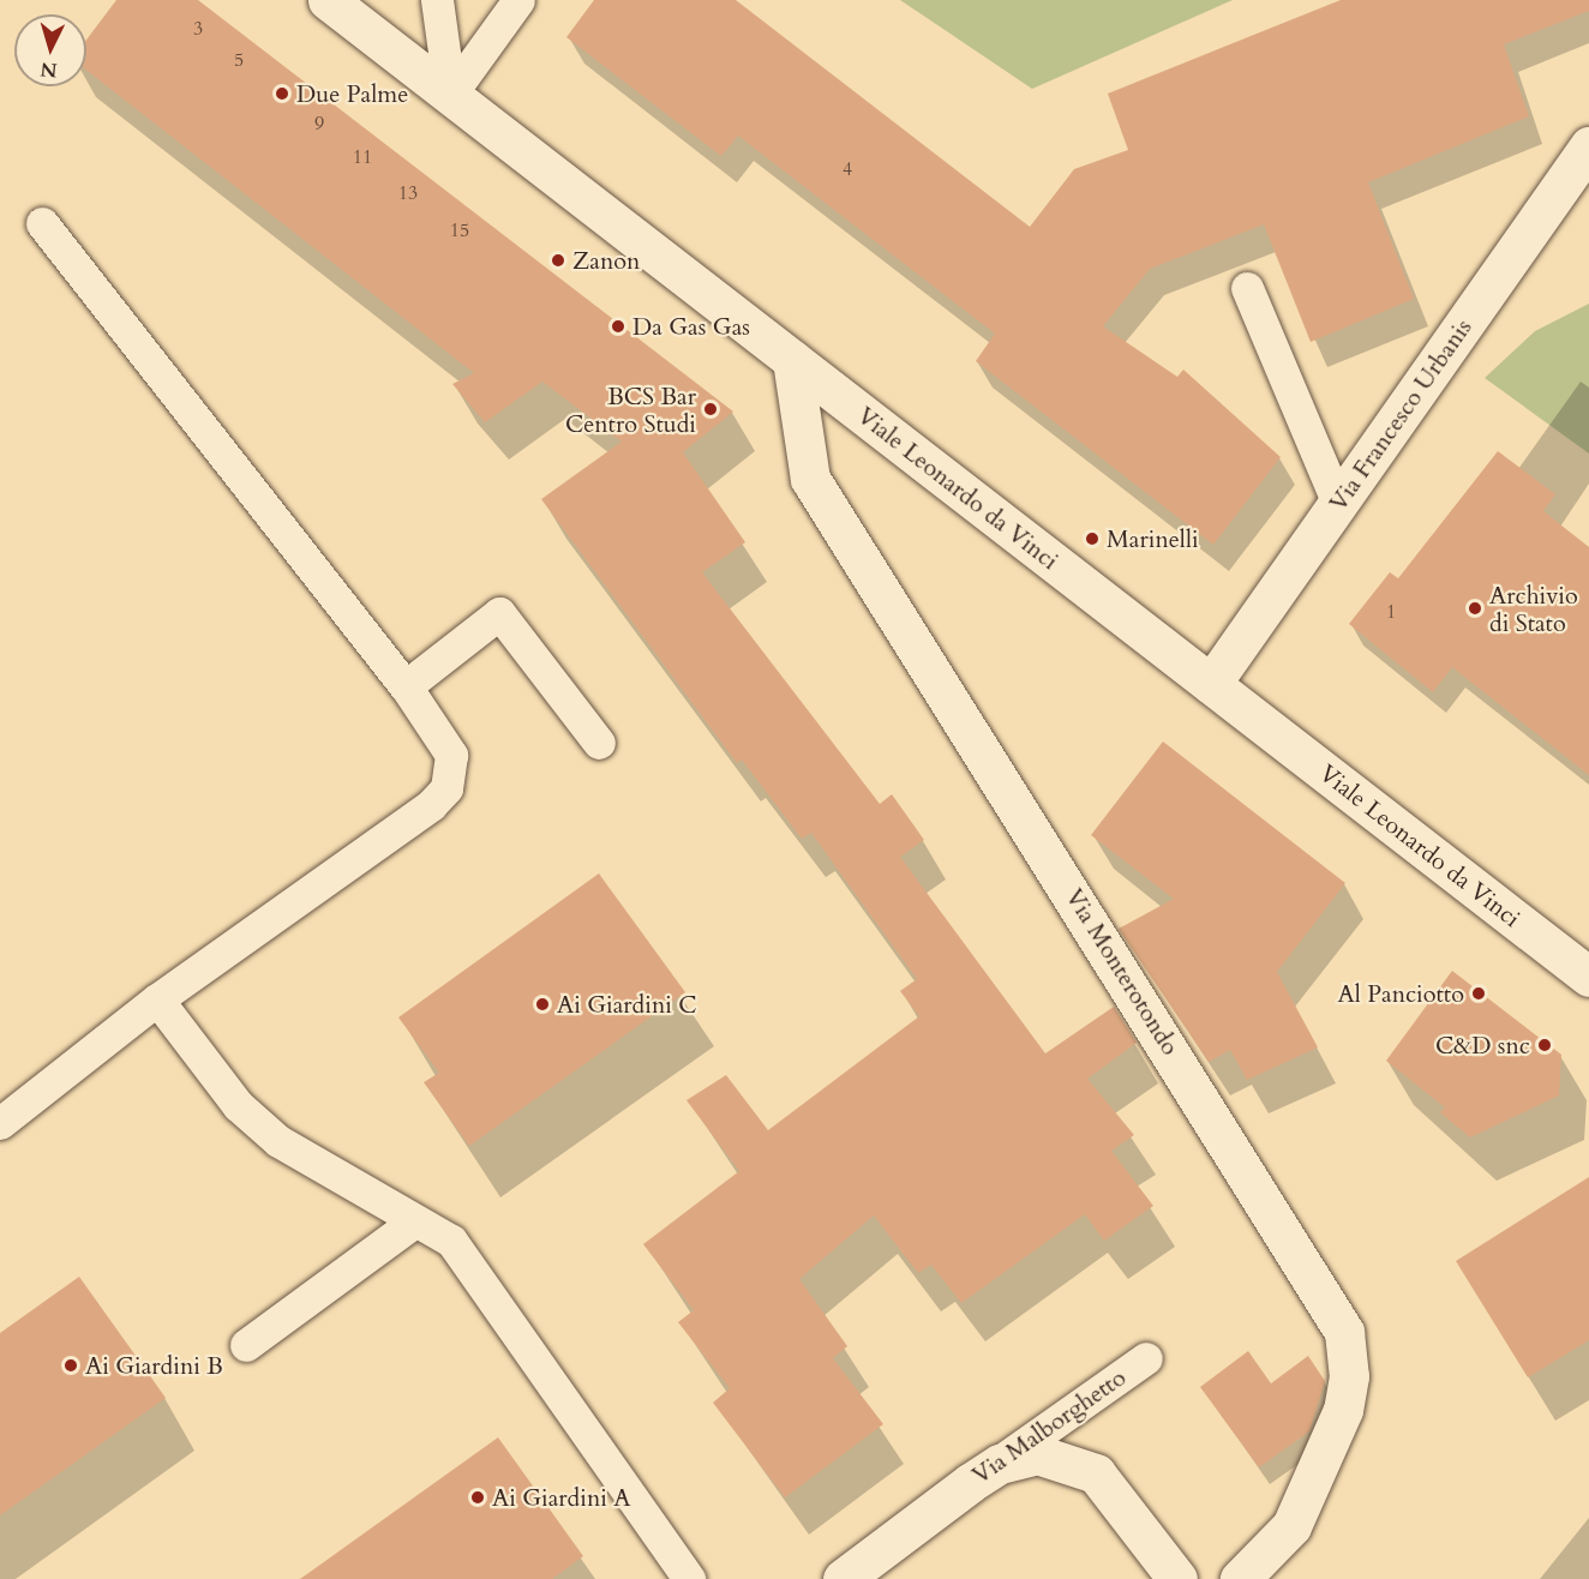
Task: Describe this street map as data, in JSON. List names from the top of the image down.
{
  "streets": {
    "street": [
      "Via Francesco Urbanis",
      "Viale Leonardo da Vinci",
      "Via Monterotondo",
      "Via Malborghetto"
    ]
  },
  "crossings": [
    ["Via Francesco Urbanis", "Viale Leonardo da Vinci"],
    ["Viale Leonardo da Vinci", "Via Monterotondo"]
  ],
  "places": [
    "Due Palme",
    "Zanon",
    "Da Gas Gas",
    "BCS Bar Centro Studi",
    "Marinelli",
    "Archivio di Stato",
    "Al Panciotto",
    "Ai Giardini C",
    "C&D snc",
    "Ai Giardini B",
    "Ai Giardini A"
  ],
  "house_numbers": [
    "3",
    "5",
    "9",
    "11",
    "4",
    "13",
    "15",
    "1"
  ],
  "north": "bottom"
}
